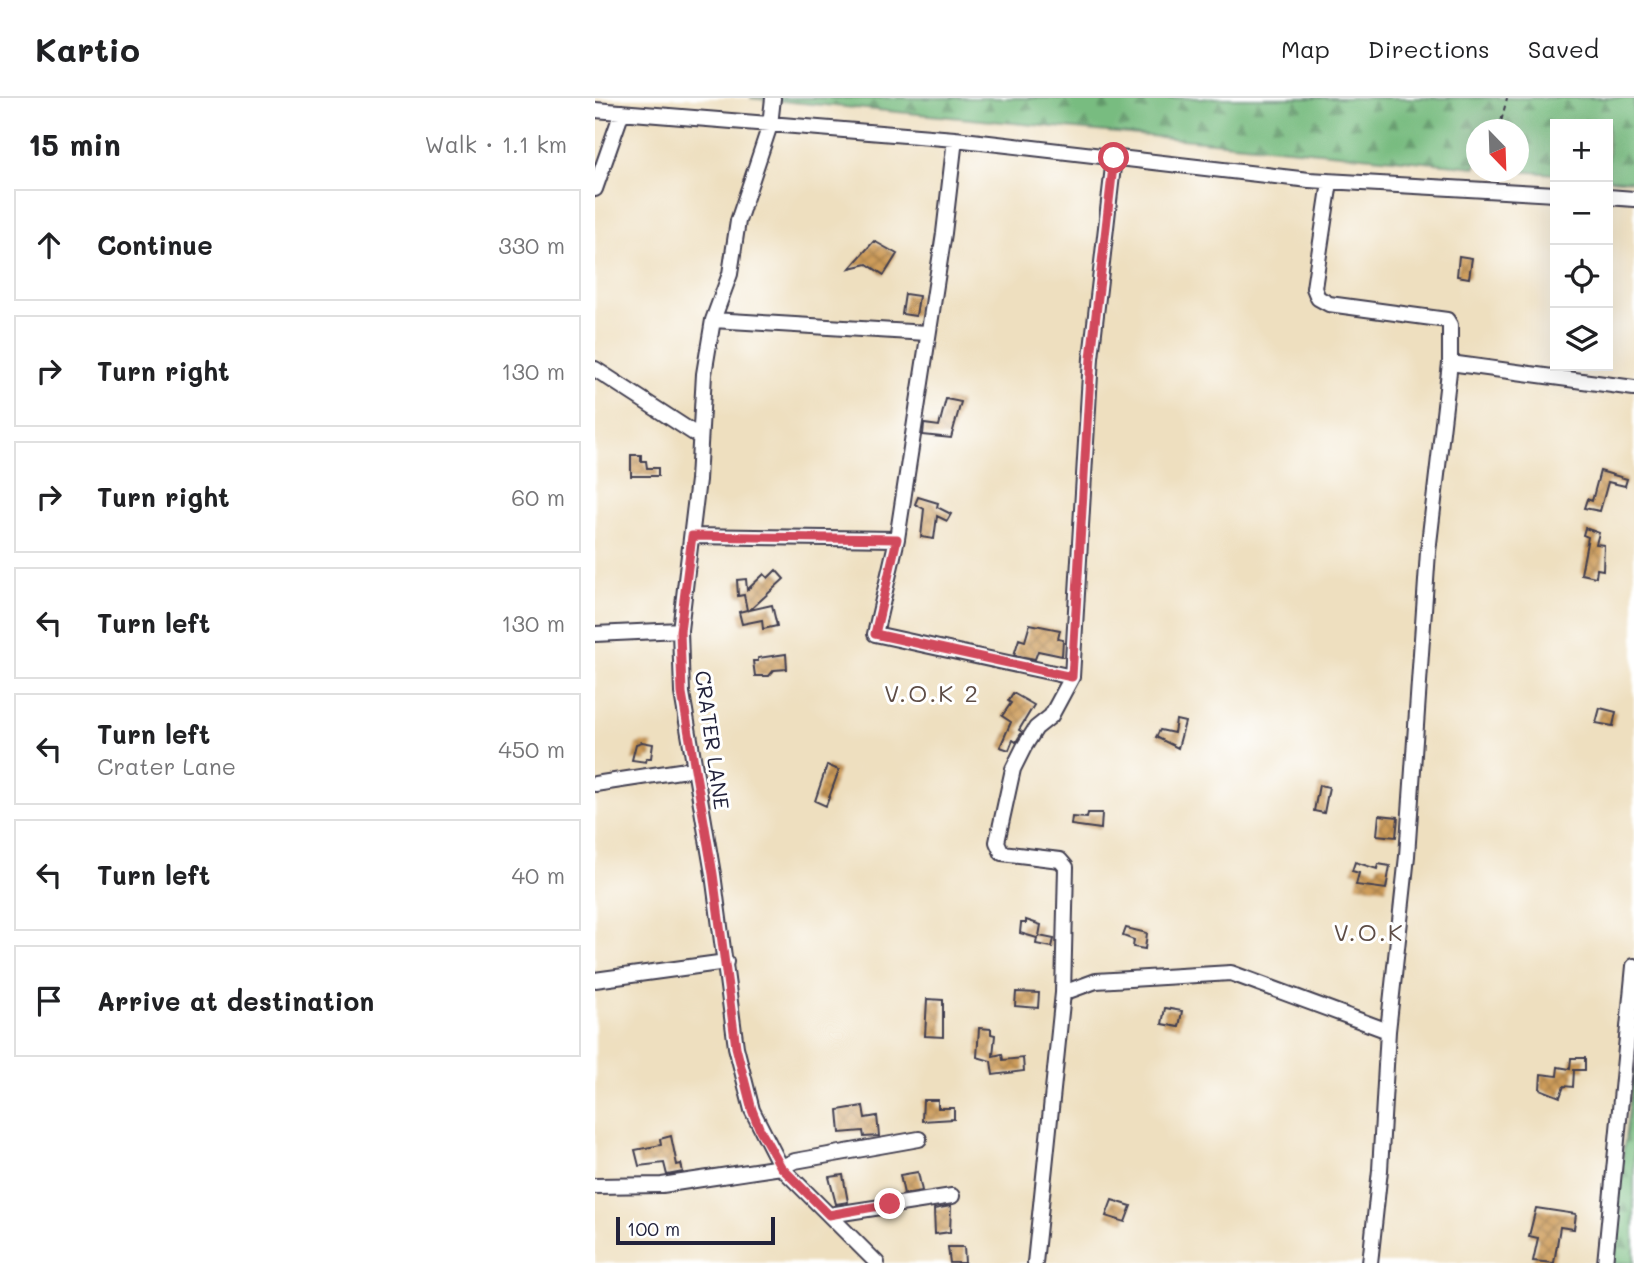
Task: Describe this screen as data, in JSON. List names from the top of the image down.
{
  "streets": {
    "street": ["CRATER LANE"]
  },
  "districts": ["V.O.K 2", "V.O.K"],
  "scale_bar": "100 m",
  "north": "bottom right",
  "page": {
    "header": "Kartio",
    "nav": ["Map", "Directions", "Saved"],
    "heading": ["15 min", "Walk · 1.1 km"],
    "map_buttons": ["+", "−"],
    "list": [
      ["Continue", "330 m"],
      ["Turn right", "130 m"],
      ["Turn right", "60 m"],
      ["Turn left", "130 m"],
      ["Turn left", "Crater Lane", "450 m"],
      ["Turn left", "40 m"],
      "Arrive at destination"
    ],
    "scale": "100 m"
  }
}
